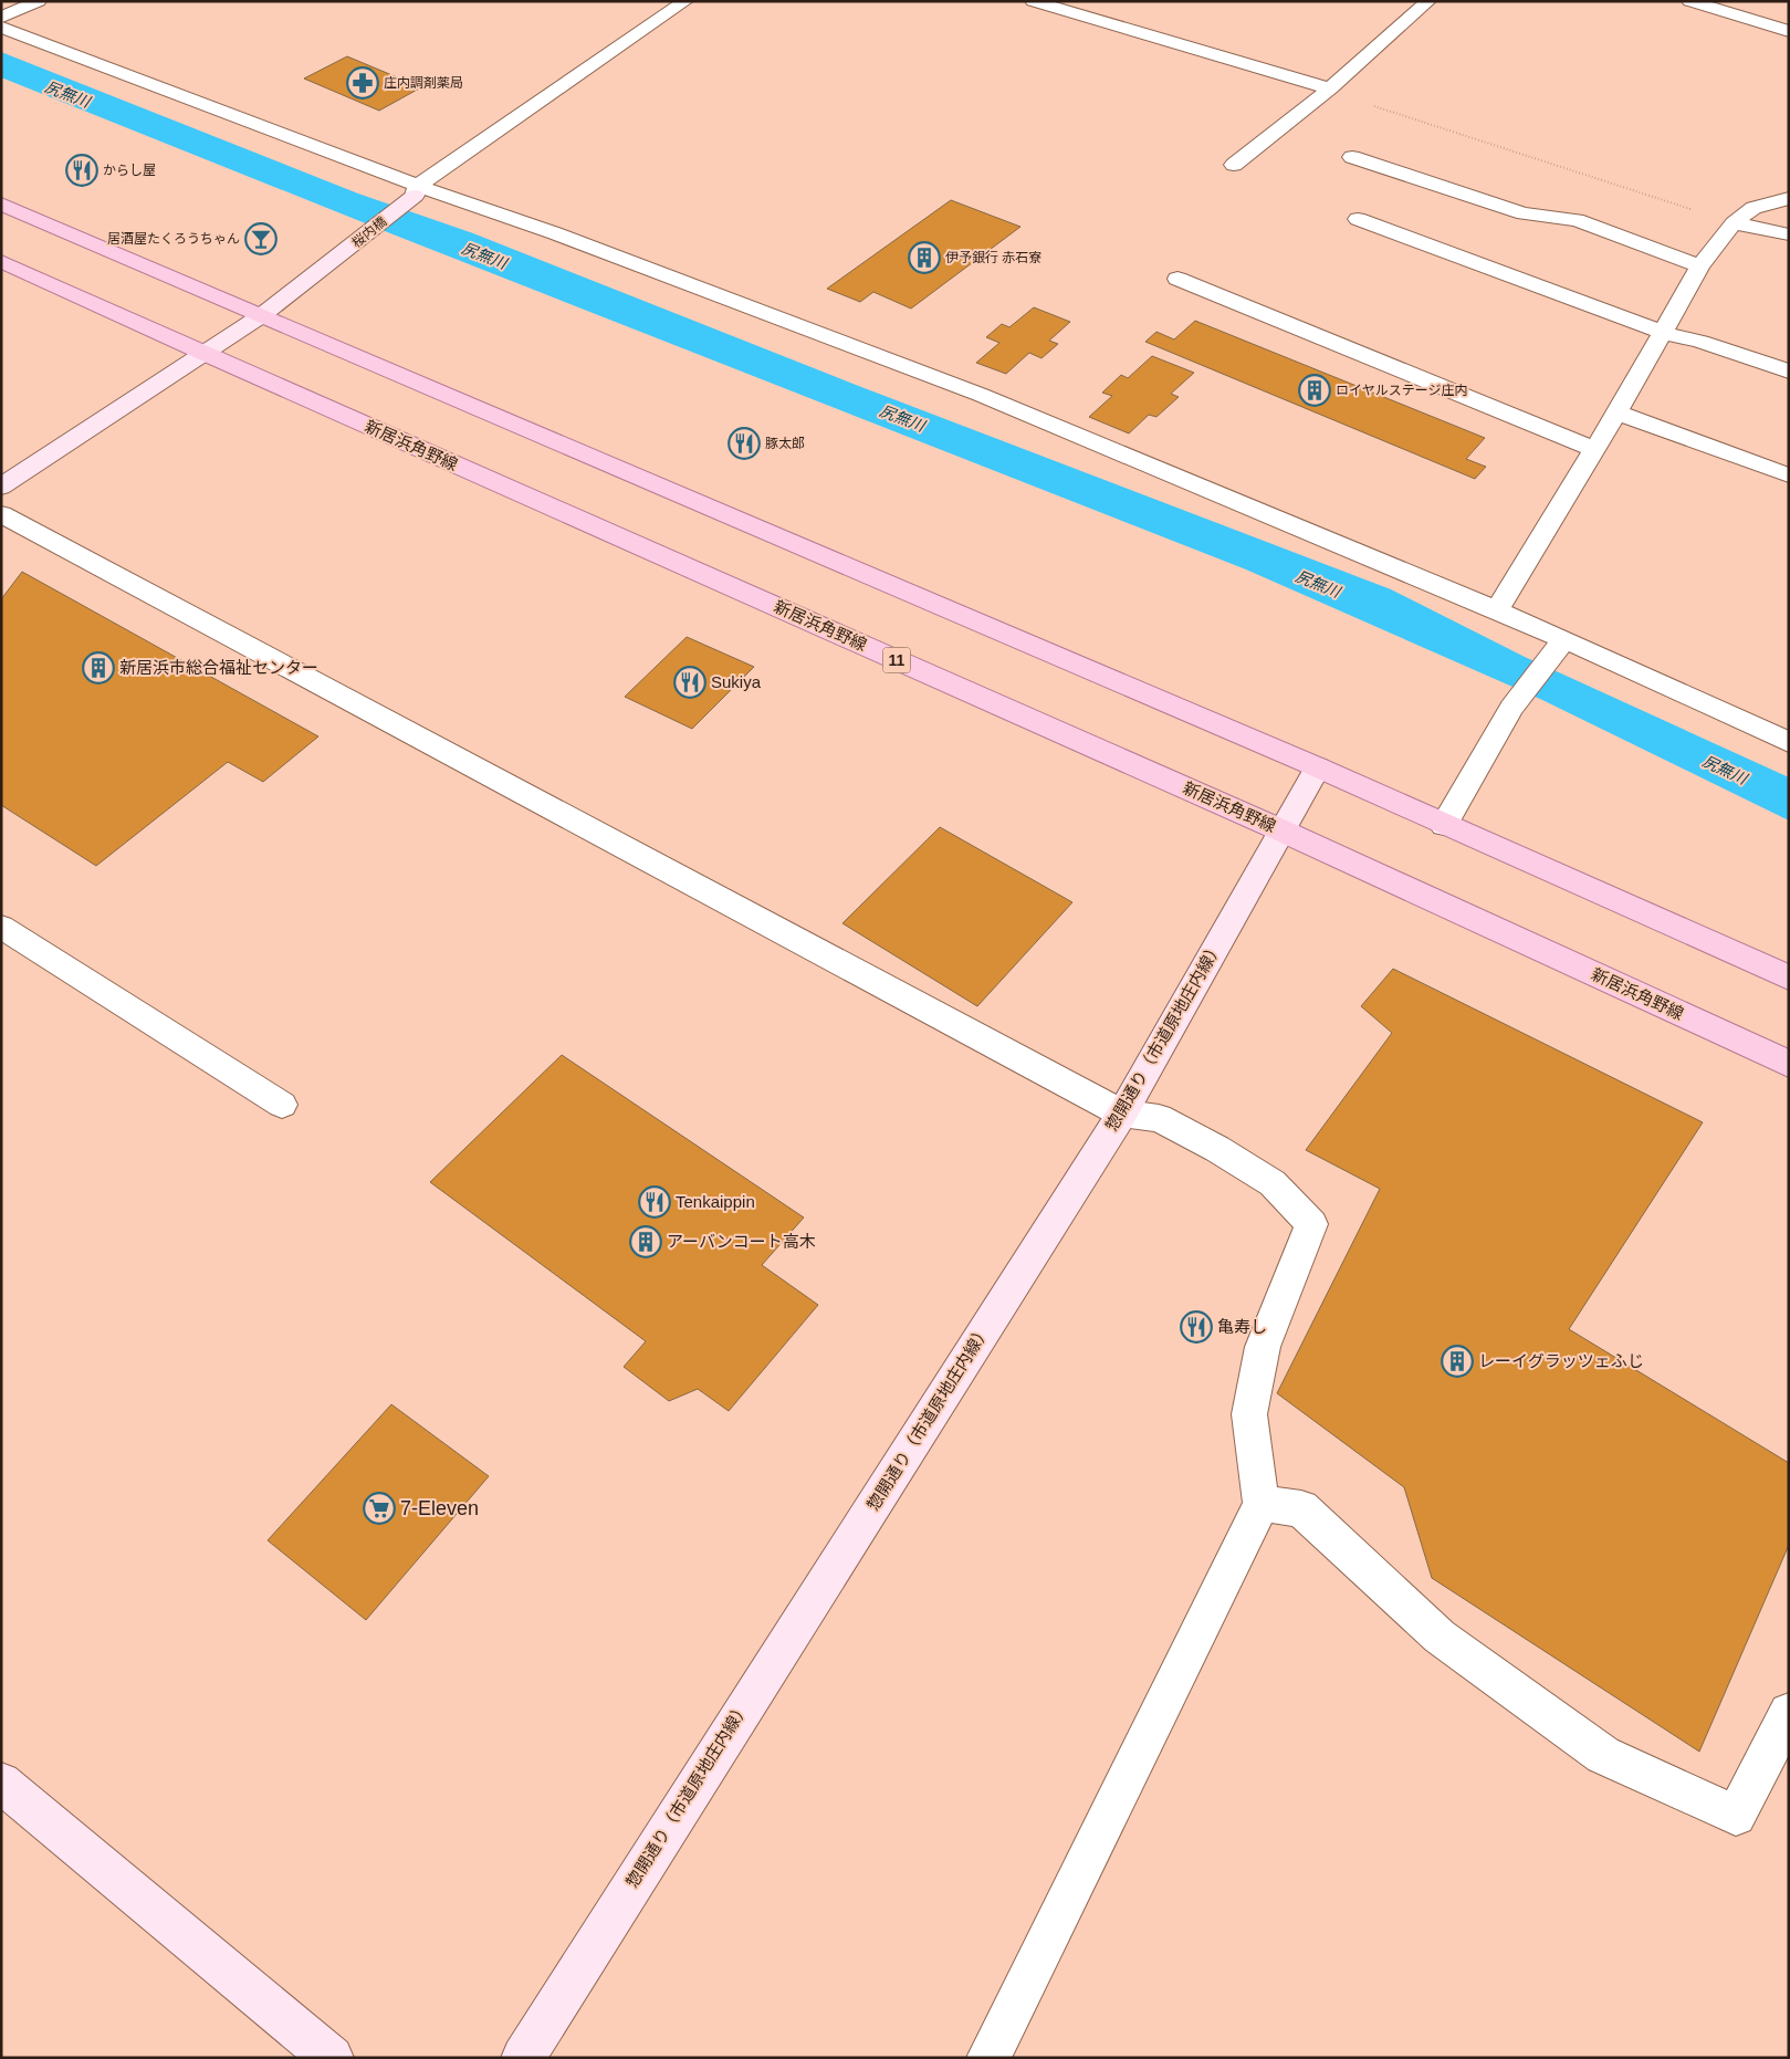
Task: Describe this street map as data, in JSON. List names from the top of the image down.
{
  "streets": {
    "main road": ["新居浜角野線", "11"],
    "street": ["桜内橋", "惣開通り（市道原地庄内線）"]
  },
  "crossings": [
    ["桜内橋", "新居浜角野線"],
    ["新居浜角野線", "惣開通り（市道原地庄内線）"]
  ],
  "water": ["尻無川"],
  "places": {
    "pharmacy": ["庄内調剤薬局"],
    "restaurant": [
      "からし屋",
      "豚太郎",
      "Sukiya",
      "Tenkaippin",
      "亀寿し"
    ],
    "bar": ["居酒屋たくろうちゃん"],
    "building": [
      "伊予銀行 赤石寮",
      "ロイヤルステージ庄内",
      "新居浜市総合福祉センター",
      "アーバンコート高木",
      "レーイグラッツェふじ"
    ],
    "supermarket": ["7-Eleven"]
  }
}
